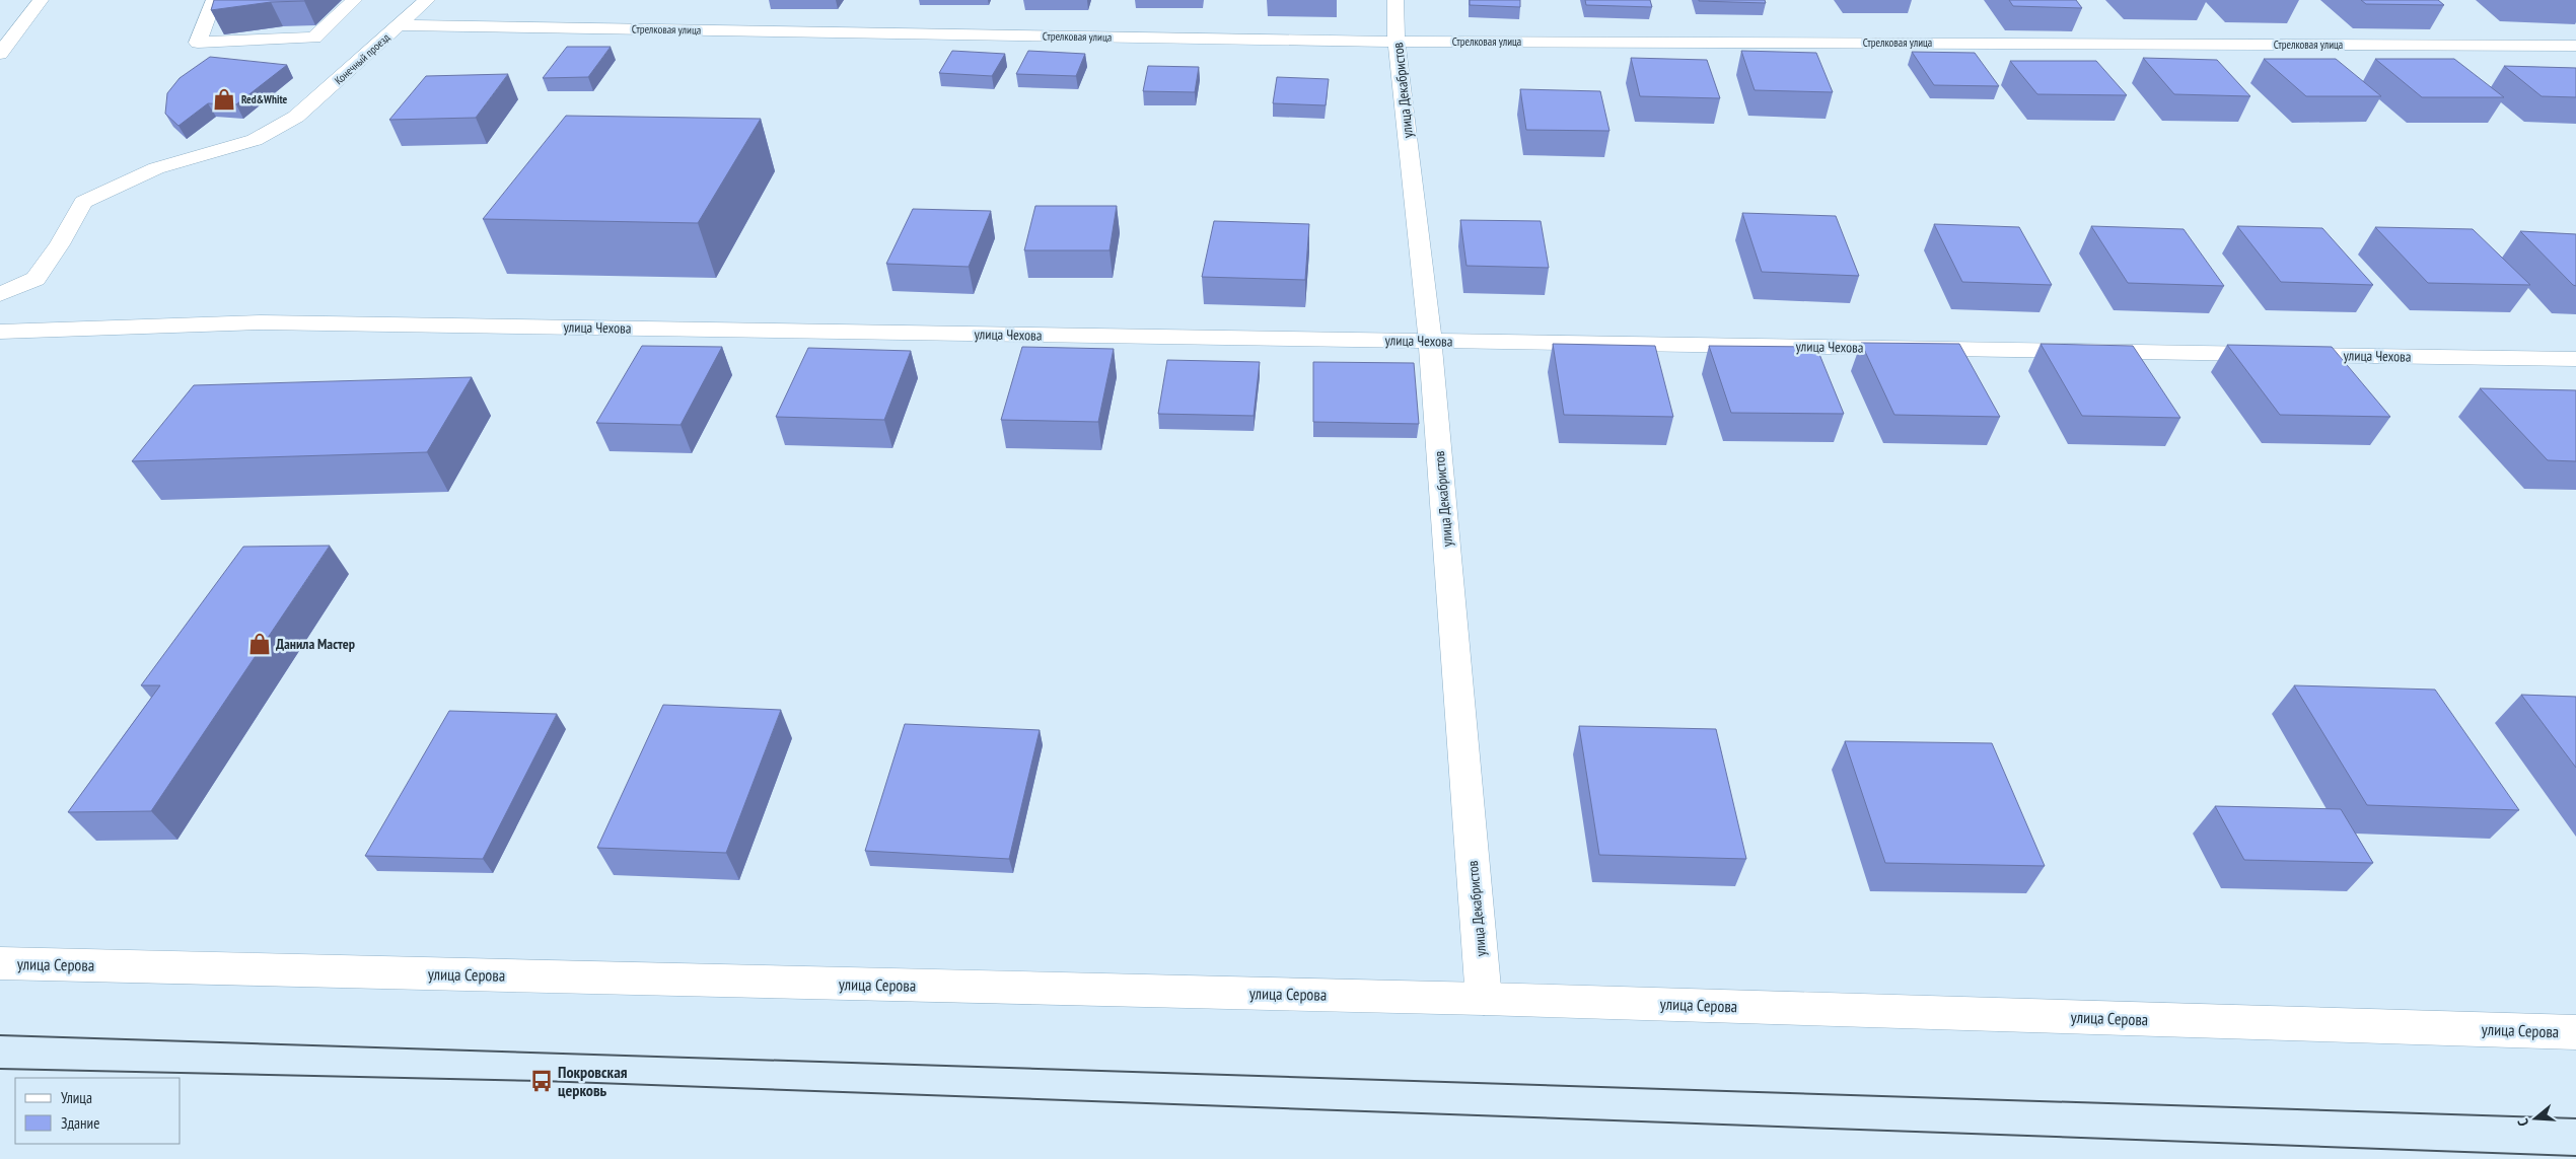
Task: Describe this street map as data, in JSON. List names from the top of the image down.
{
  "streets": {
    "street": [
      "Стрелковая улица",
      "Конечный проезд",
      "улица Декабристов",
      "улица Чехова",
      "улица Серова"
    ]
  },
  "crossings": [
    ["Стрелковая улица", "Конечный проезд"],
    ["Стрелковая улица", "улица Декабристов"],
    ["улица Декабристов", "улица Чехова"],
    ["улица Декабристов", "улица Серова"]
  ],
  "places": {
    "shop": ["Red&White", "Данила Мастер"],
    "bus stop": ["Покровская церковь"]
  },
  "legend": ["Улица", "Здание"],
  "north": "left"
}
